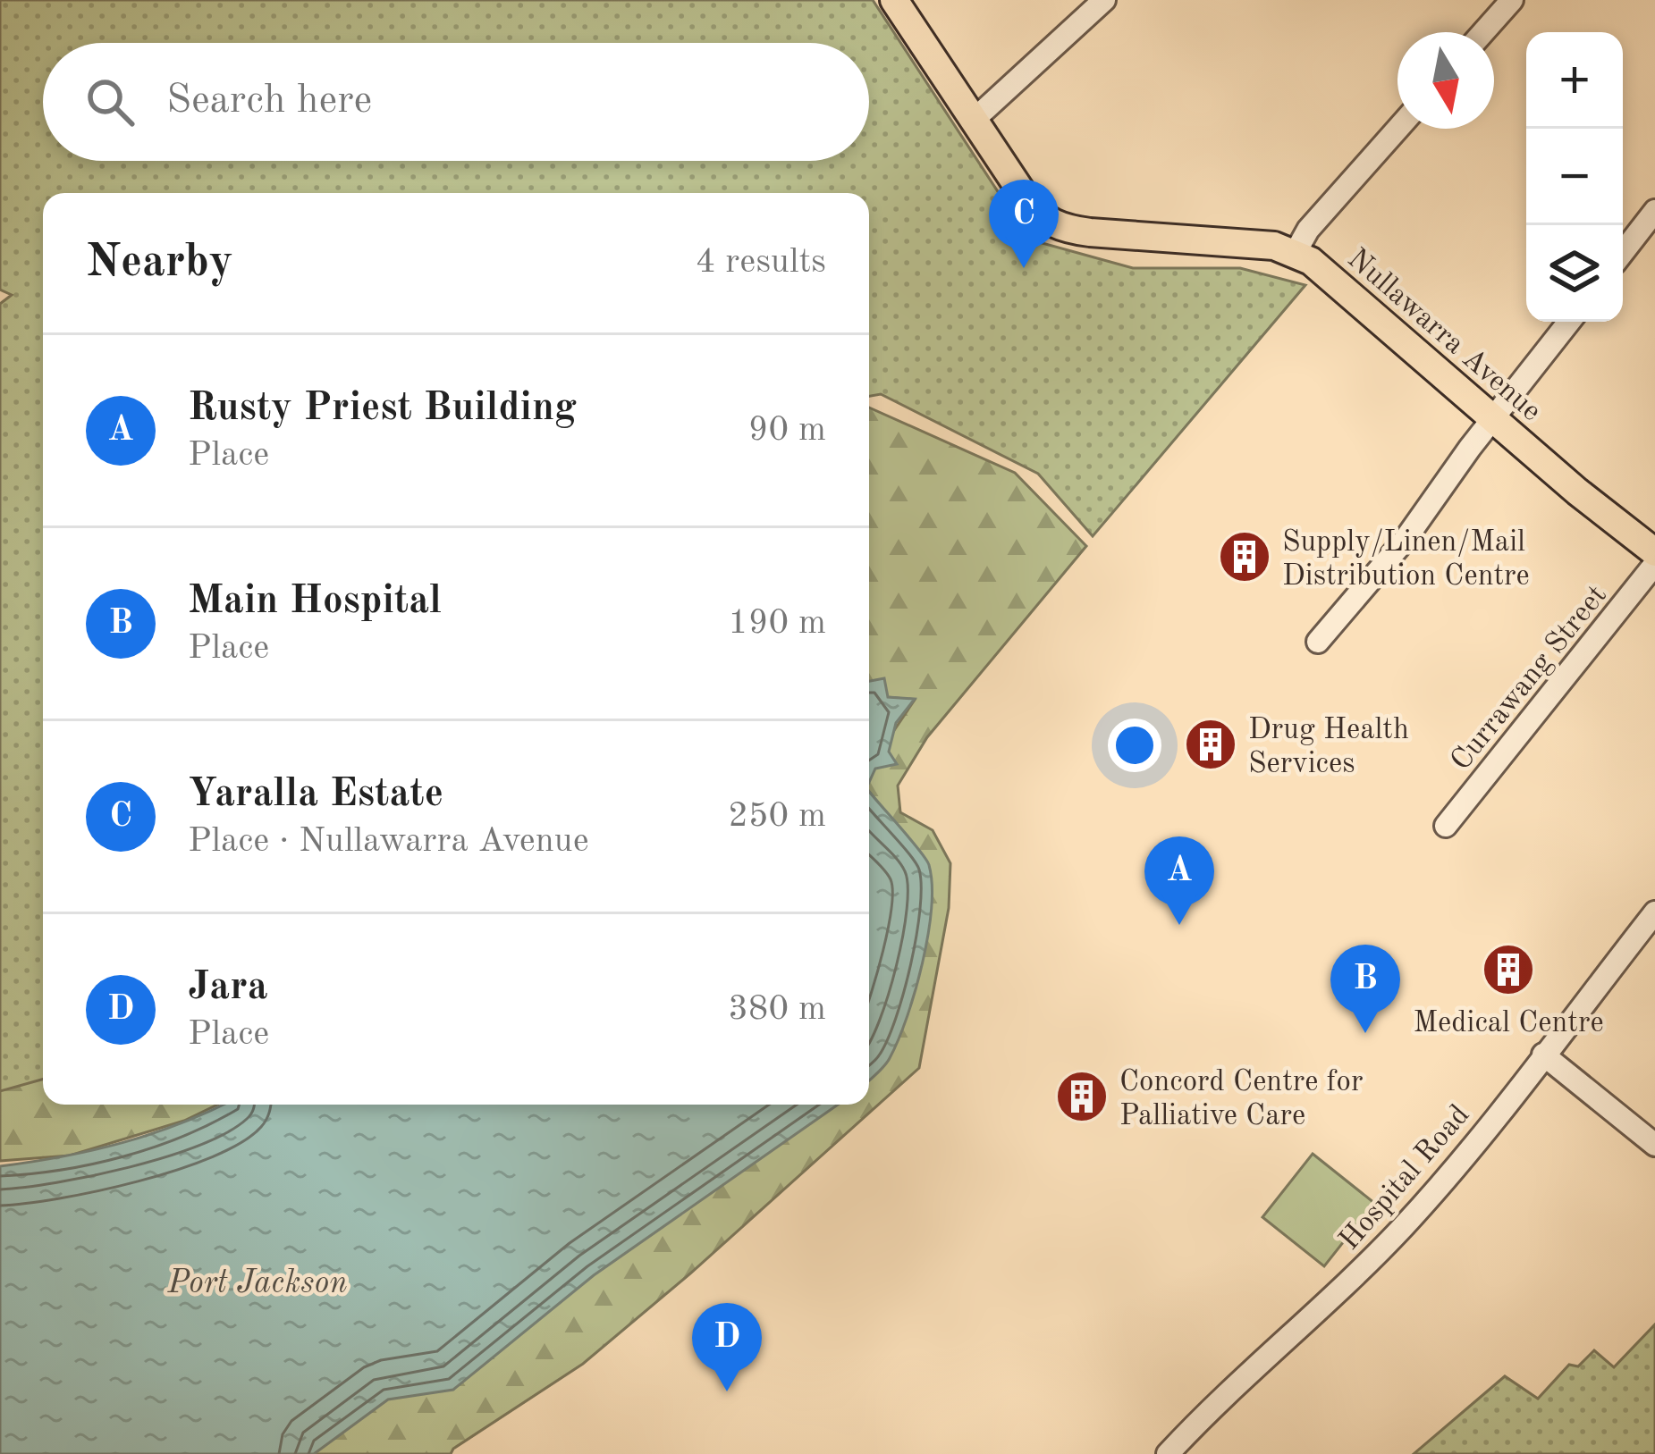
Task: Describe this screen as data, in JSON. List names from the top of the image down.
{
  "streets": {
    "main road": ["Nullawarra Avenue"],
    "street": ["Currawang Street", "Hospital Road"]
  },
  "water": ["Port Jackson"],
  "places": {
    "building": [
      "Supply/Linen/Mail Distribution Centre",
      "Drug Health Services",
      "Medical Centre",
      "Concord Centre for Palliative Care"
    ]
  },
  "north": "bottom",
  "page": {
    "map_buttons": ["+", "−"],
    "search": "Search here",
    "pins": [
      "C",
      "A",
      "B",
      "D"
    ],
    "heading": ["Nearby", "4 results"],
    "list": [
      {
        "mark": "A",
        "name": "Rusty Priest Building",
        "note": "Place",
        "value": "90 m"
      },
      {
        "mark": "B",
        "name": "Main Hospital",
        "note": "Place",
        "value": "190 m"
      },
      {
        "mark": "C",
        "name": "Yaralla Estate",
        "note": "Place · Nullawarra Avenue",
        "value": "250 m"
      },
      {
        "mark": "D",
        "name": "Jara",
        "note": "Place",
        "value": "380 m"
      }
    ]
  }
}
